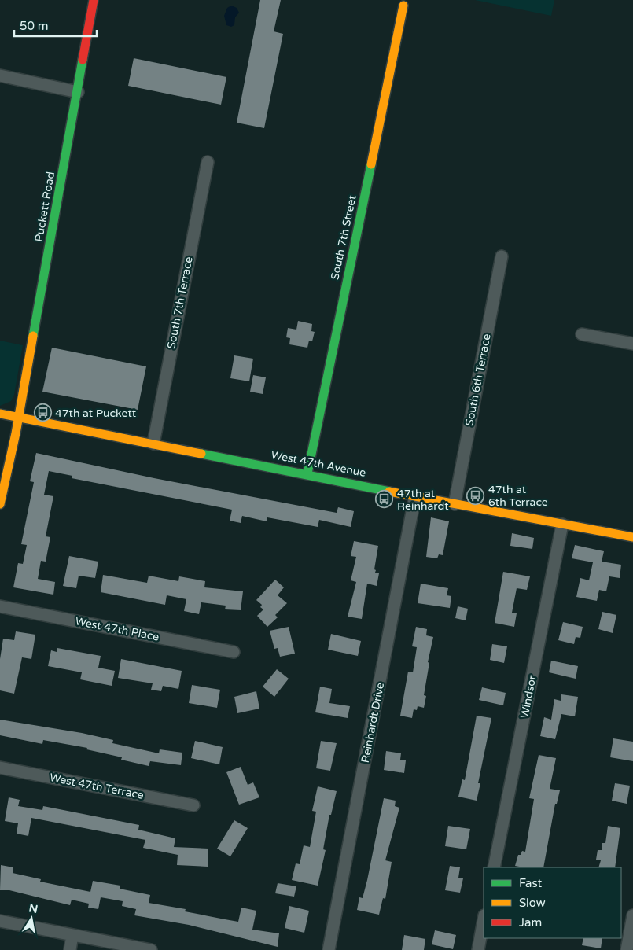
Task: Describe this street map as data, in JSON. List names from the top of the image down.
{
  "streets": {
    "street": [
      "Puckett Road",
      "South 7th Street",
      "South 7th Terrace",
      "South 6th Terrace",
      "West 47th Avenue",
      "West 47th Place",
      "Windsor",
      "Reinhardt Drive",
      "West 47th Terrace"
    ]
  },
  "crossings": [
    ["Puckett Road", "West 47th Avenue"],
    ["South 7th Street", "West 47th Avenue"],
    ["South 7th Terrace", "West 47th Avenue"],
    ["South 6th Terrace", "West 47th Avenue"],
    ["West 47th Avenue", "Windsor"],
    ["West 47th Avenue", "Reinhardt Drive"]
  ],
  "places": {
    "bus stop": ["47th at Puckett", "47th at 6th Terrace", "47th at Reinhardt"]
  },
  "legend": ["Fast", "Slow", "Jam"],
  "scale_bar": "50 m",
  "north": "top"
}
